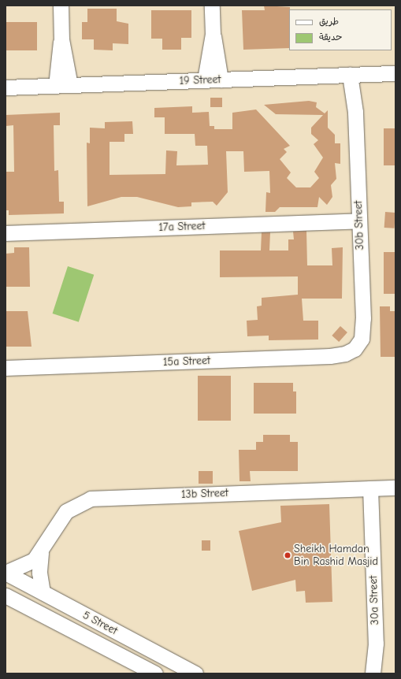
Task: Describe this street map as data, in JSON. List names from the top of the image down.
{
  "streets": {
    "street": [
      "19 Street",
      "30b Street",
      "17a Street",
      "15a Street",
      "13b Street",
      "30a Street",
      "5 Street"
    ]
  },
  "crossings": [
    ["19 Street", "30b Street"],
    ["30b Street", "17a Street"],
    ["30b Street", "15a Street"],
    ["13b Street", "30a Street"],
    ["13b Street", "5 Street"]
  ],
  "places": ["Sheikh Hamdan Bin Rashid Masjid"],
  "legend": ["طريق", "حديقة"]
}
